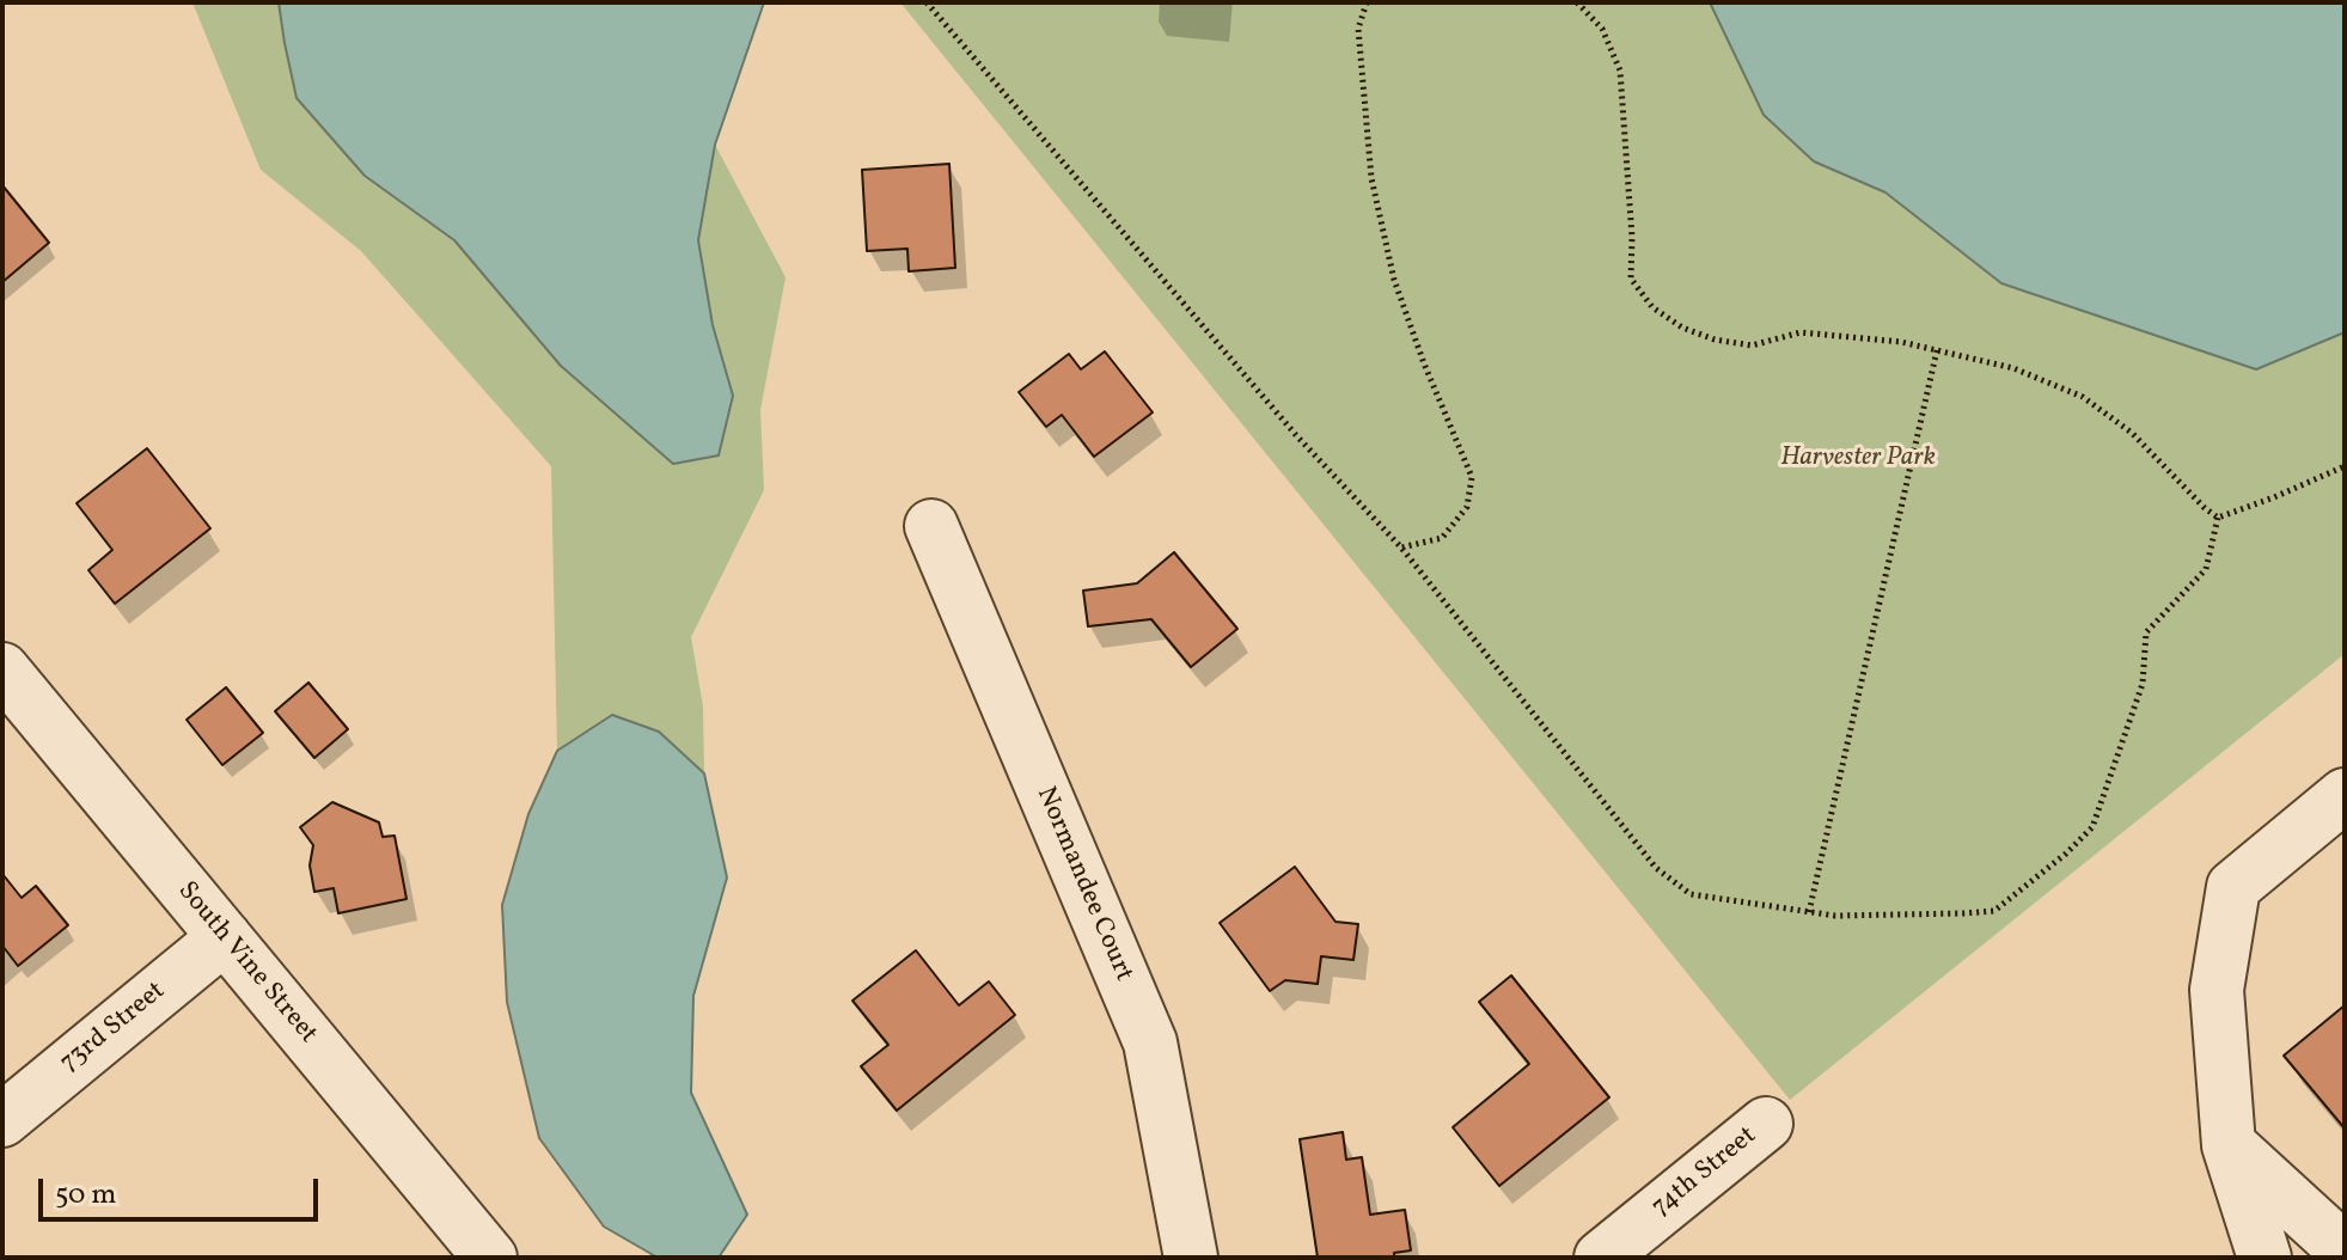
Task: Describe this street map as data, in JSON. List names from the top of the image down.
{
  "streets": {
    "street": [
      "Normandee Court",
      "South Vine Street",
      "73rd Street",
      "74th Street"
    ]
  },
  "crossings": [
    ["South Vine Street", "73rd Street"]
  ],
  "parks": ["Harvester Park"],
  "scale_bar": "50 m"
}
